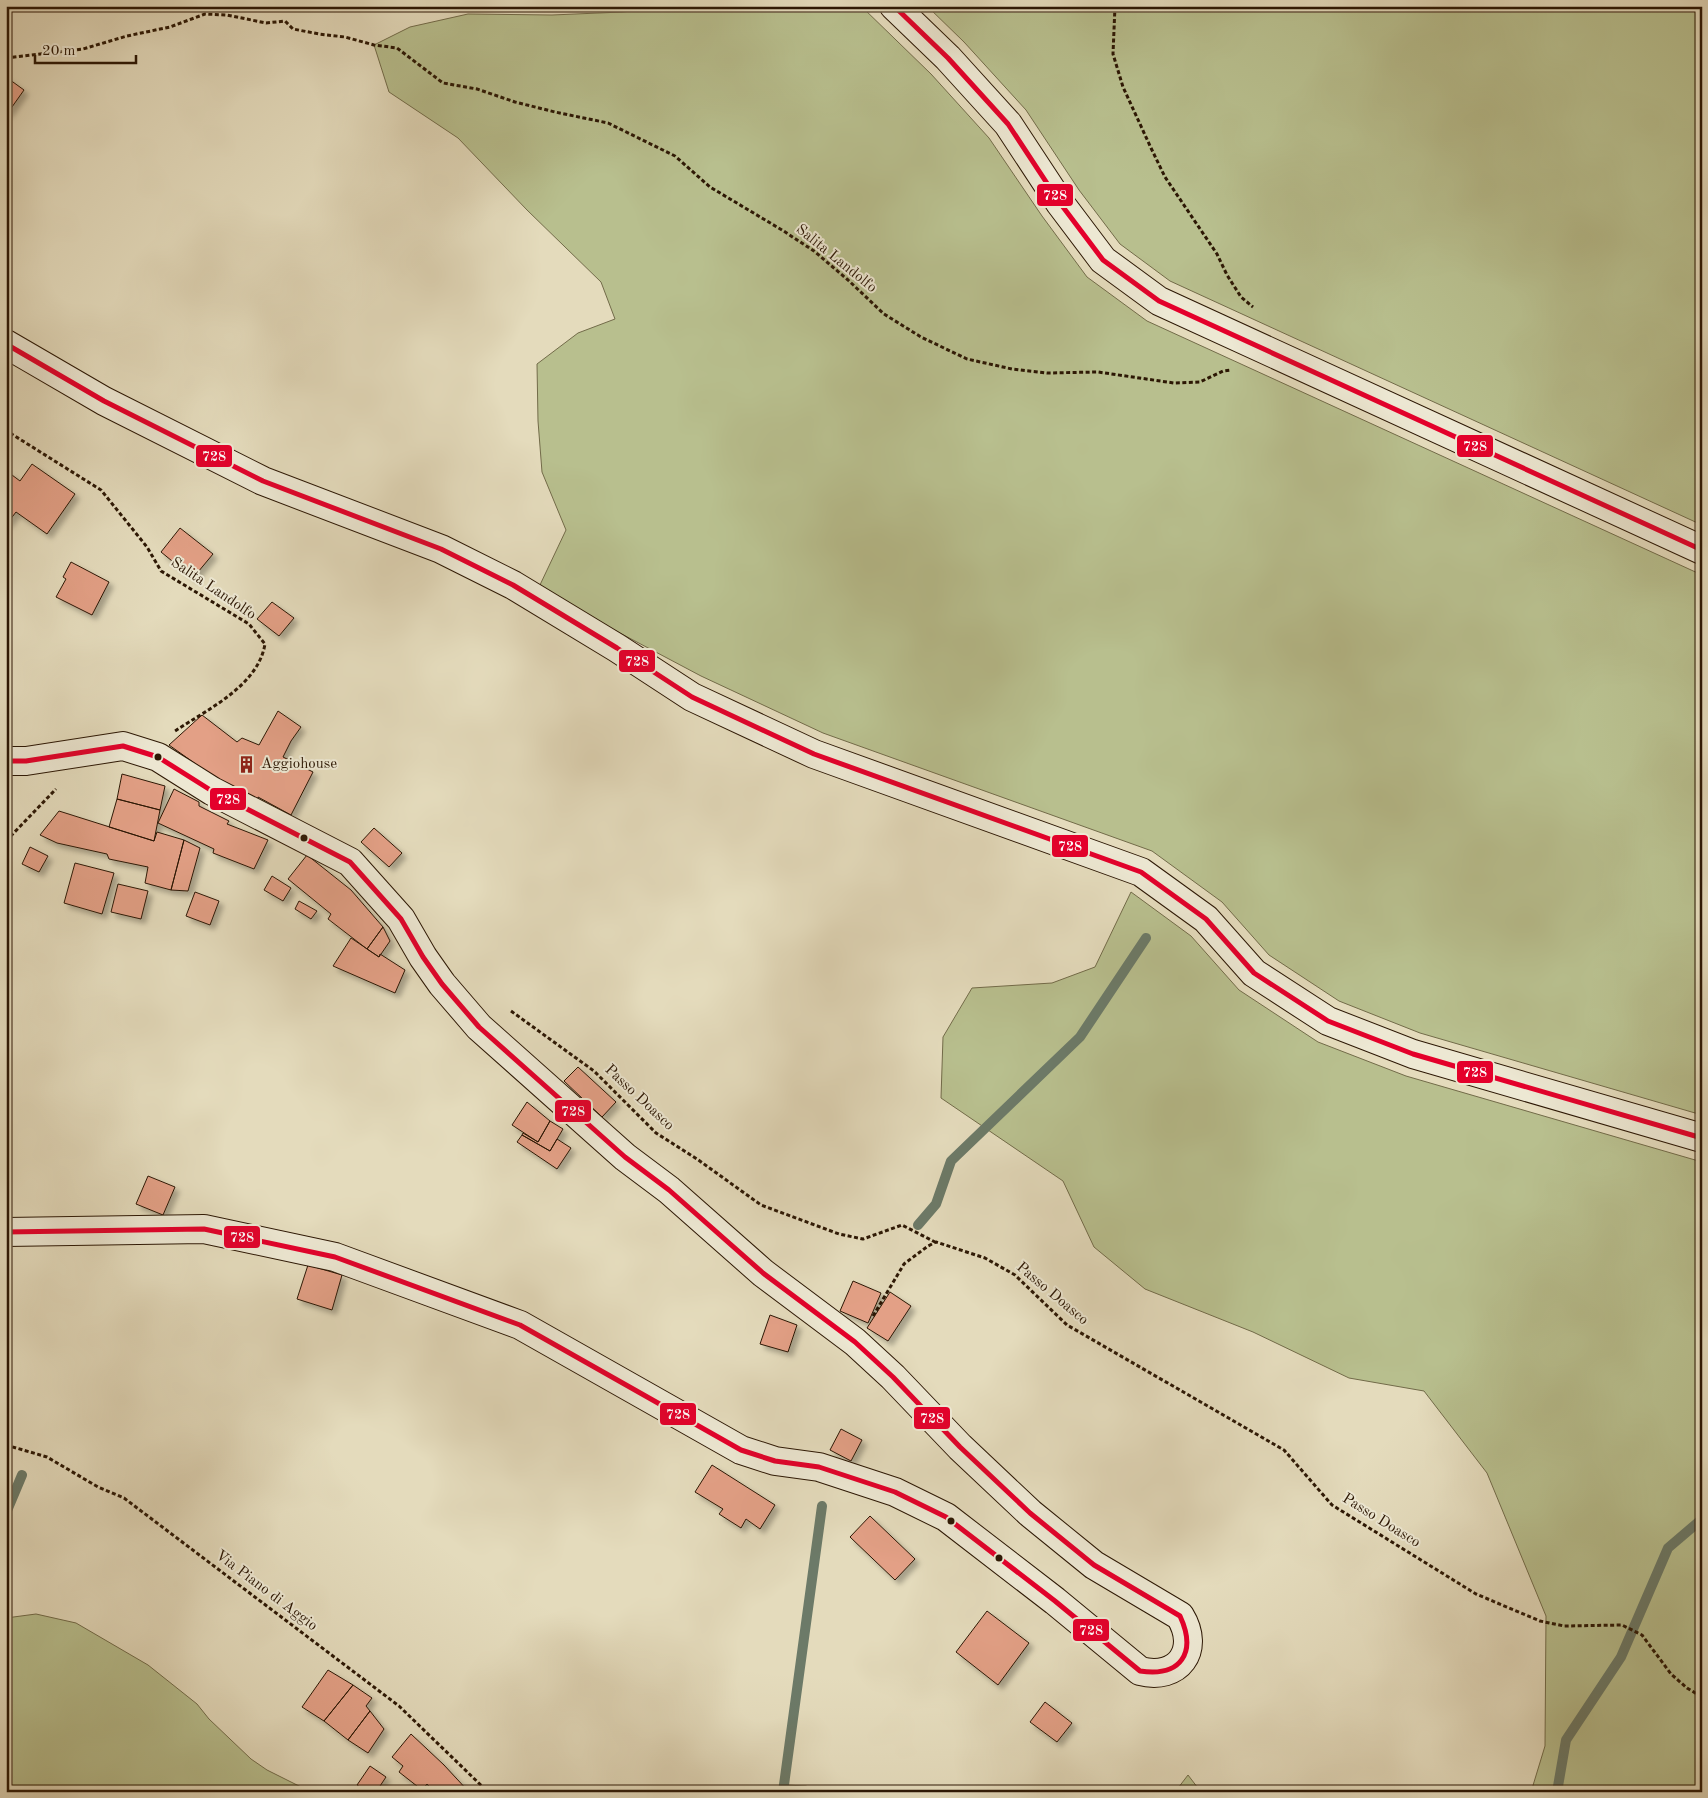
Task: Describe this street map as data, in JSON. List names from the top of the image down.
{
  "streets": {
    "path": ["Salita Landolfo", "Passo Doasco", "Via Piano di Aggio"]
  },
  "places": {
    "building": ["Aggiohouse"]
  },
  "lines": ["transit line 728"],
  "scale_bar": "20 m"
}
